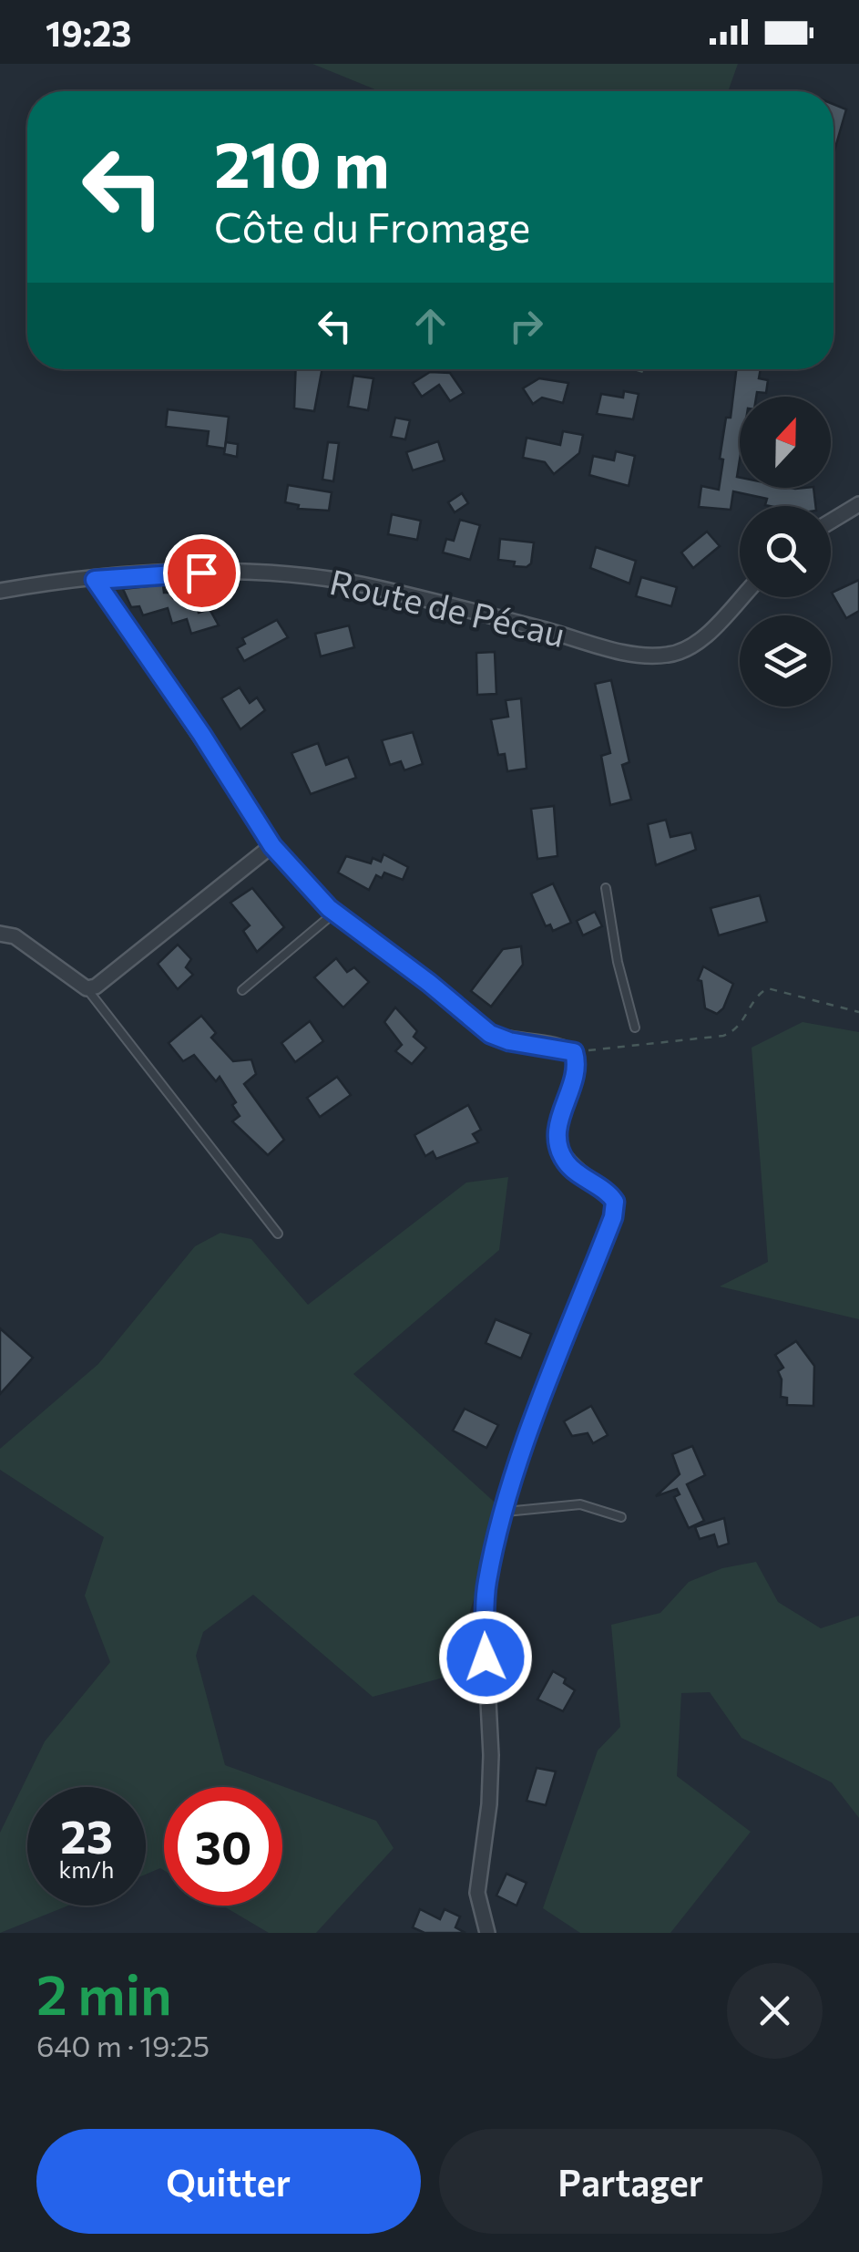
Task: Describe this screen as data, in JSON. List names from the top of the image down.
{
  "streets": {
    "street": ["Route de Pécau"]
  },
  "north": "top",
  "page": {
    "status": "19:23",
    "turn": ["210 m", "Côte du Fromage"],
    "speed": "23 km/h",
    "limit": "30",
    "heading": ["2 min", "640 m · 19:25"],
    "buttons": ["Quitter", "Partager"]
  }
}
